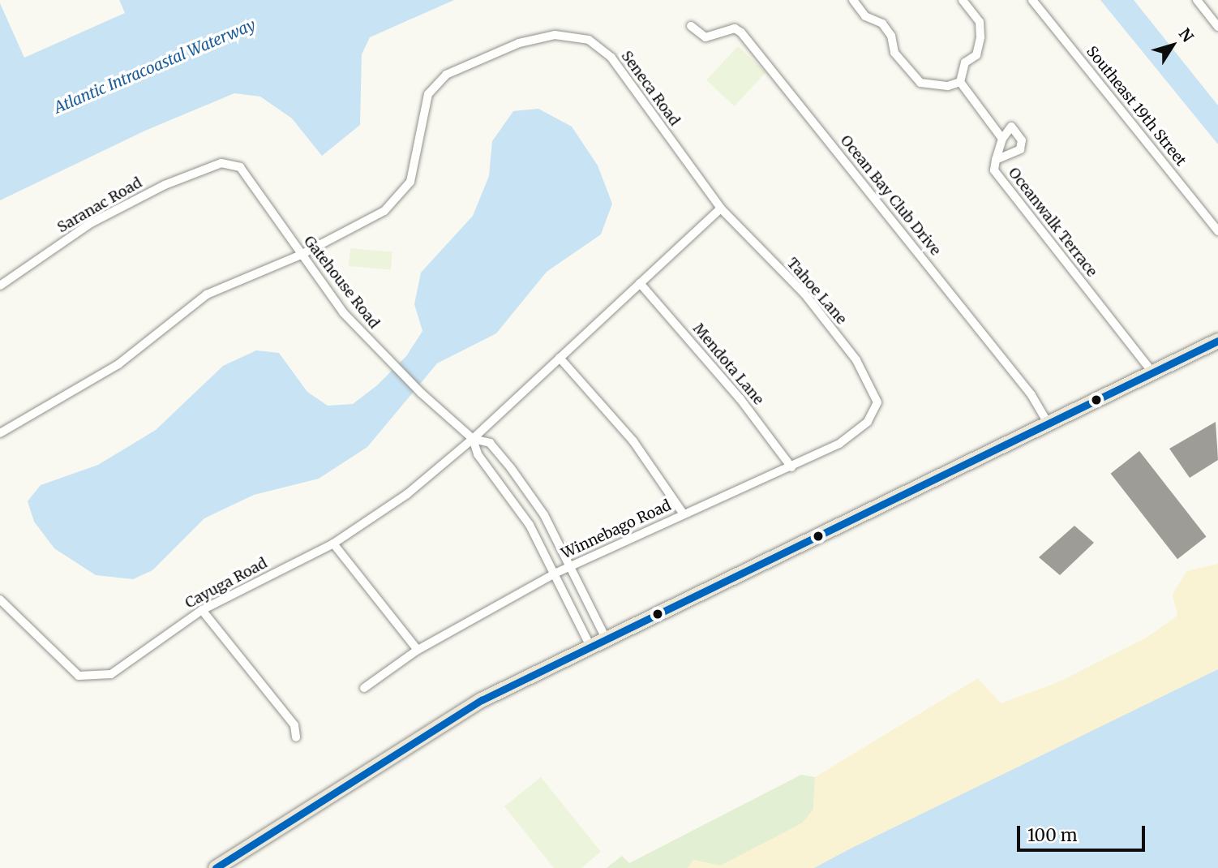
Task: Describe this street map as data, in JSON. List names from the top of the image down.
{
  "streets": {
    "street": [
      "Seneca Road",
      "Southeast 19th Street",
      "Ocean Bay Club Drive",
      "Saranac Road",
      "Oceanwalk Terrace",
      "Gatehouse Road",
      "Tahoe Lane",
      "Mendota Lane",
      "Winnebago Road",
      "Cayuga Road"
    ]
  },
  "crossings": [
    ["Seneca Road", "Gatehouse Road"],
    ["Seneca Road", "Tahoe Lane"],
    ["Saranac Road", "Gatehouse Road"],
    ["Gatehouse Road", "Winnebago Road"],
    ["Gatehouse Road", "Cayuga Road"],
    ["Tahoe Lane", "Winnebago Road"],
    ["Mendota Lane", "Winnebago Road"]
  ],
  "water": ["Atlantic Intracoastal Waterway"],
  "scale_bar": "100 m",
  "north": "top right"
}
